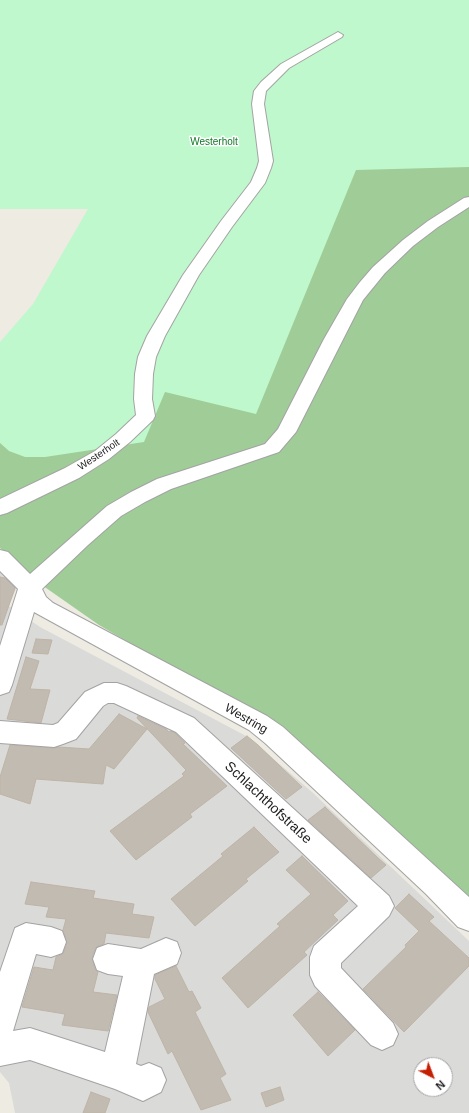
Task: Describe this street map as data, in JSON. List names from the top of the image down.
{
  "streets": {
    "street": ["Westerholt", "Westring", "Schlachthofstraße"]
  },
  "parks": ["Westerholt"],
  "north": "bottom right"
}
